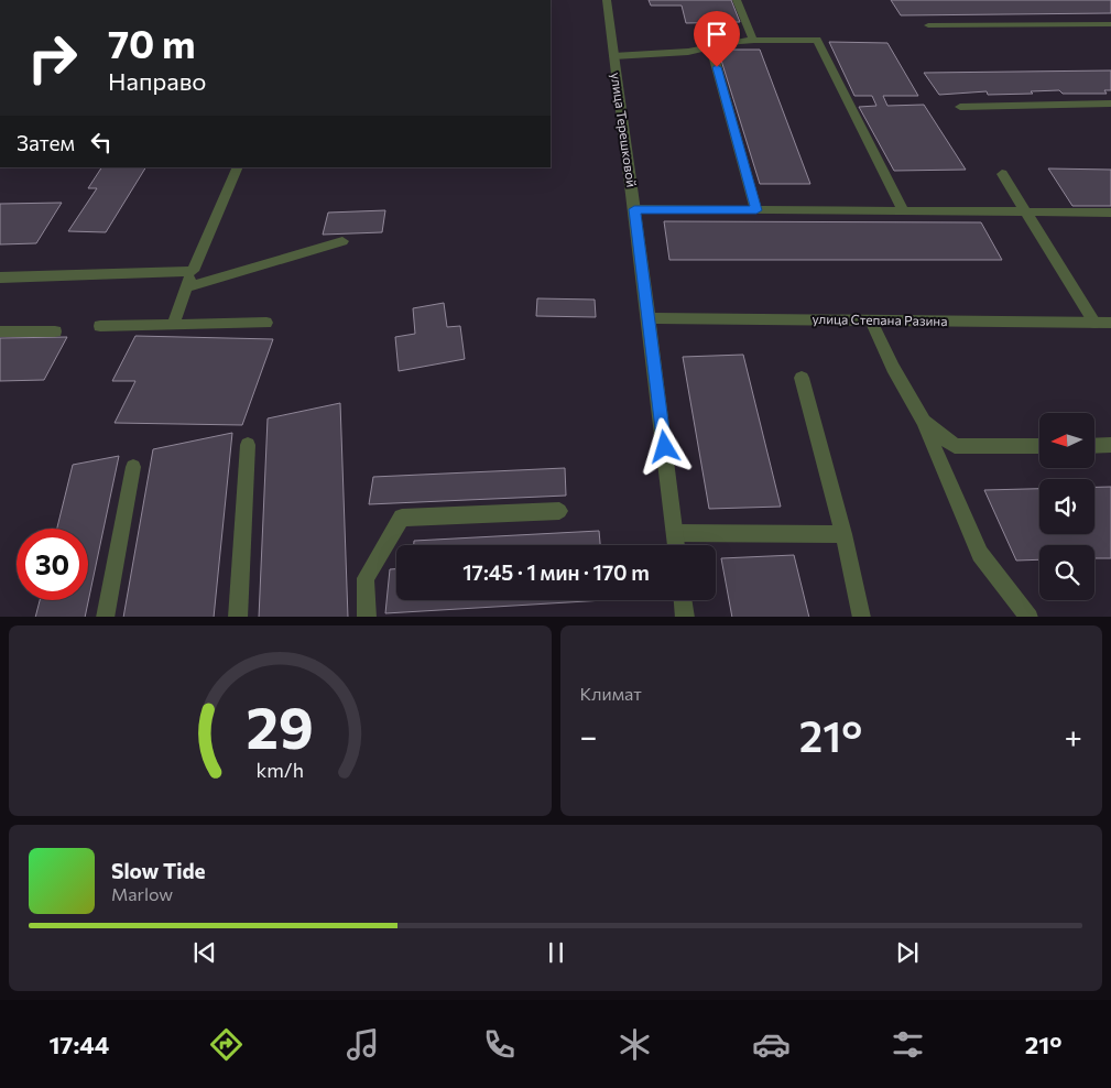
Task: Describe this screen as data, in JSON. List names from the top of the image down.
{
  "streets": {
    "street": ["улица Терешковой", "улица Степана Разина"]
  },
  "crossings": [
    ["улица Терешковой", "улица Степана Разина"]
  ],
  "north": "left",
  "page": {
    "turn": ["70 m", "Направо"],
    "then": "Затем",
    "limit": "30",
    "trip": "17:45 · 1 мин · 170 m",
    "tile": "Климат",
    "heat": ["−", "21°", "+"],
    "song": ["Slow Tide", "Marlow"],
    "tabs": ["17:44", "21°"],
    "gauge": ["29", "km/h"]
  }
}
